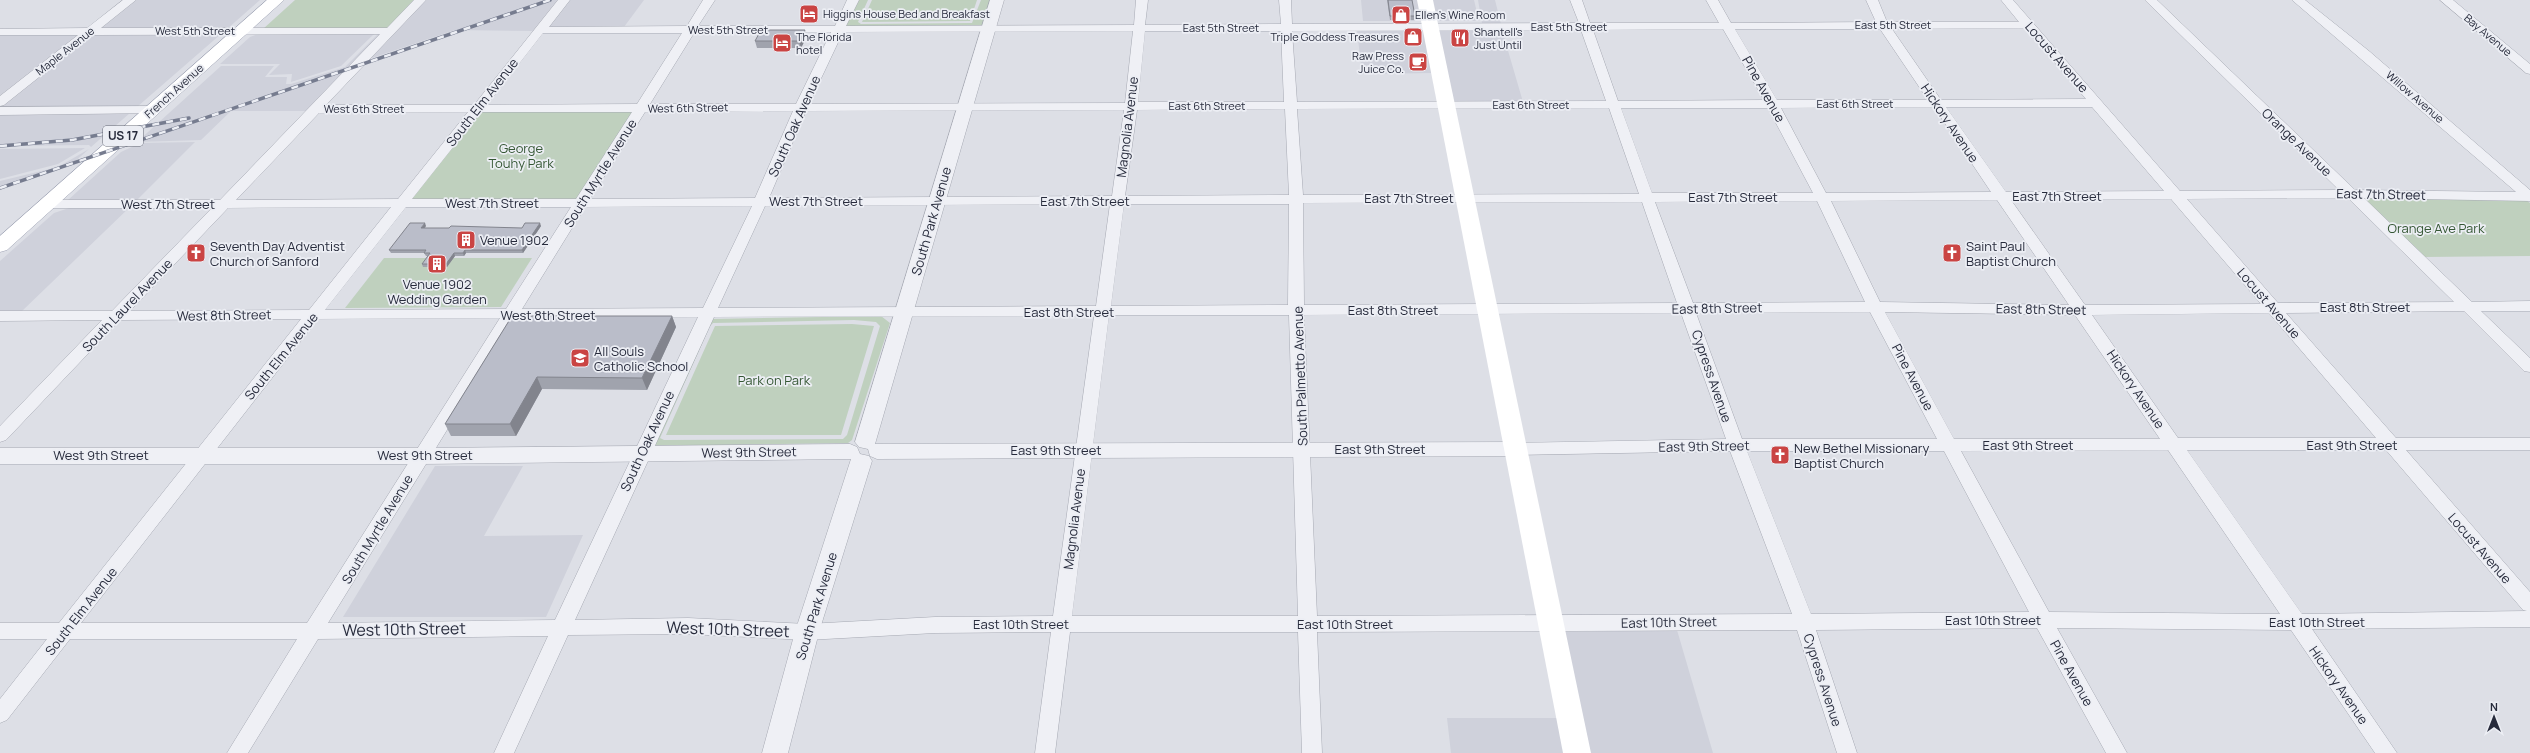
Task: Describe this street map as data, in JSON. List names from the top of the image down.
{
  "streets": {
    "main road": ["French Avenue", "US 17"],
    "street": [
      "East 5th Street",
      "West 5th Street",
      "Bay Avenue",
      "Maple Avenue",
      "Locust Avenue",
      "Pine Avenue",
      "Willow Avenue",
      "South Elm Avenue",
      "East 6th Street",
      "West 6th Street",
      "Hickory Avenue",
      "South Oak Avenue",
      "Magnolia Avenue",
      "Orange Avenue",
      "South Myrtle Avenue",
      "East 7th Street",
      "West 7th Street",
      "South Park Avenue",
      "South Laurel Avenue",
      "East 8th Street",
      "West 8th Street",
      "South Palmetto Avenue",
      "Cypress Avenue",
      "East 9th Street",
      "West 9th Street",
      "East 10th Street",
      "West 10th Street"
    ]
  },
  "crossings": [
    ["East 5th Street", "West 5th Street"],
    ["East 5th Street", "Locust Avenue"],
    ["East 5th Street", "Pine Avenue"],
    ["East 5th Street", "Hickory Avenue"],
    ["East 5th Street", "Magnolia Avenue"],
    ["East 5th Street", "South Park Avenue"],
    ["East 5th Street", "South Palmetto Avenue"],
    ["East 5th Street", "Cypress Avenue"],
    ["West 5th Street", "Maple Avenue"],
    ["West 5th Street", "French Avenue"],
    ["West 5th Street", "South Elm Avenue"],
    ["West 5th Street", "South Oak Avenue"],
    ["West 5th Street", "South Myrtle Avenue"],
    ["West 5th Street", "South Park Avenue"],
    ["West 5th Street", "South Laurel Avenue"],
    ["Locust Avenue", "East 6th Street"],
    ["Locust Avenue", "East 7th Street"],
    ["Locust Avenue", "East 8th Street"],
    ["Locust Avenue", "East 9th Street"],
    ["Pine Avenue", "East 6th Street"],
    ["Pine Avenue", "East 7th Street"],
    ["Pine Avenue", "East 8th Street"],
    ["Pine Avenue", "East 9th Street"],
    ["Pine Avenue", "East 10th Street"],
    ["French Avenue", "West 7th Street"],
    ["Willow Avenue", "East 7th Street"],
    ["South Elm Avenue", "West 6th Street"],
    ["South Elm Avenue", "West 7th Street"],
    ["South Elm Avenue", "West 8th Street"],
    ["South Elm Avenue", "West 9th Street"],
    ["South Elm Avenue", "West 10th Street"],
    ["East 6th Street", "West 6th Street"],
    ["East 6th Street", "Hickory Avenue"],
    ["East 6th Street", "Magnolia Avenue"],
    ["East 6th Street", "South Park Avenue"],
    ["East 6th Street", "South Palmetto Avenue"],
    ["East 6th Street", "Cypress Avenue"],
    ["West 6th Street", "South Oak Avenue"],
    ["West 6th Street", "South Myrtle Avenue"],
    ["West 6th Street", "South Park Avenue"],
    ["West 6th Street", "South Laurel Avenue"],
    ["Hickory Avenue", "East 7th Street"],
    ["Hickory Avenue", "East 8th Street"],
    ["Hickory Avenue", "East 9th Street"],
    ["Hickory Avenue", "East 10th Street"],
    ["South Oak Avenue", "West 7th Street"],
    ["South Oak Avenue", "West 8th Street"],
    ["South Oak Avenue", "West 9th Street"],
    ["South Oak Avenue", "West 10th Street"],
    ["Magnolia Avenue", "East 7th Street"],
    ["Magnolia Avenue", "East 8th Street"],
    ["Magnolia Avenue", "East 9th Street"],
    ["Magnolia Avenue", "East 10th Street"],
    ["Orange Avenue", "East 7th Street"],
    ["Orange Avenue", "East 8th Street"],
    ["South Myrtle Avenue", "West 7th Street"],
    ["South Myrtle Avenue", "West 8th Street"],
    ["South Myrtle Avenue", "West 9th Street"],
    ["South Myrtle Avenue", "West 10th Street"],
    ["East 7th Street", "West 7th Street"],
    ["East 7th Street", "South Park Avenue"],
    ["East 7th Street", "South Palmetto Avenue"],
    ["East 7th Street", "Cypress Avenue"],
    ["West 7th Street", "South Park Avenue"],
    ["West 7th Street", "South Laurel Avenue"],
    ["South Park Avenue", "East 8th Street"],
    ["South Park Avenue", "West 8th Street"],
    ["South Park Avenue", "East 9th Street"],
    ["South Park Avenue", "West 9th Street"],
    ["South Park Avenue", "East 10th Street"],
    ["South Park Avenue", "West 10th Street"],
    ["South Laurel Avenue", "West 8th Street"],
    ["East 8th Street", "West 8th Street"],
    ["East 8th Street", "South Palmetto Avenue"],
    ["East 8th Street", "Cypress Avenue"],
    ["South Palmetto Avenue", "East 9th Street"],
    ["South Palmetto Avenue", "East 10th Street"],
    ["Cypress Avenue", "East 9th Street"],
    ["Cypress Avenue", "East 10th Street"],
    ["East 9th Street", "West 9th Street"],
    ["East 10th Street", "West 10th Street"]
  ],
  "parks": ["George Touhy Park", "Orange Ave Park", "Park on Park"],
  "places": {
    "hotel": ["Higgins House Bed and Breakfast", "The Florida hotel"],
    "shop": ["Ellen's Wine Room", "Triple Goddess Treasures"],
    "restaurant": ["Shantell's Just Until"],
    "cafe": ["Raw Press Juice Co."],
    "building": ["Venue 1902", "Venue 1902 Wedding Garden"],
    "church": ["Seventh Day Adventist Church of Sanford", "Saint Paul Baptist Church", "New Bethel Missionary Baptist Church"],
    "school or university": ["All Souls Catholic School"]
  },
  "north": "top"
}
